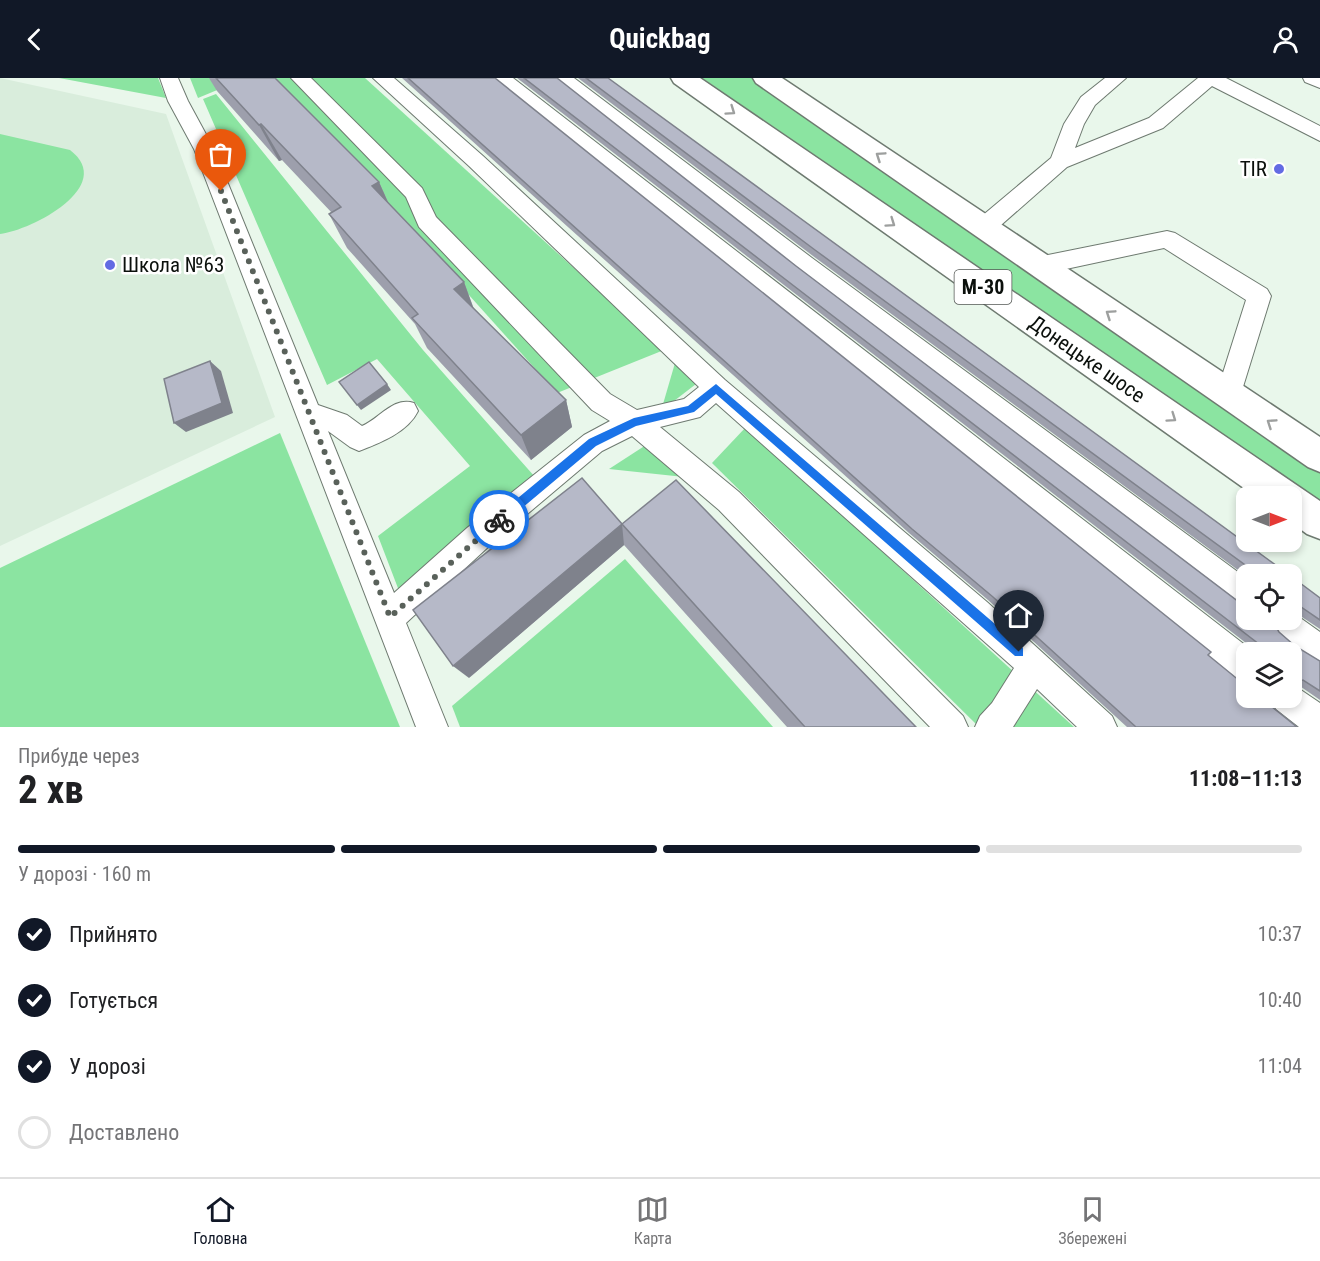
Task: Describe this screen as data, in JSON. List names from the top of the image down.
{
  "streets": {
    "highway": ["М-30", "Донецьке шосе"]
  },
  "places": ["TIR", "Школа №63"],
  "north": "right",
  "page": {
    "header": "Quickbag",
    "heading": ["2 хв", "Прибуде через", "11:08–11:13"],
    "bar": "У дорозі · 160 m",
    "list": [
      ["Прийнято", "10:37"],
      ["Готується", "10:40"],
      ["У дорозі", "11:04"],
      "Доставлено"
    ],
    "tabs": ["Головна", "Карта", "Збережені"]
  }
}
